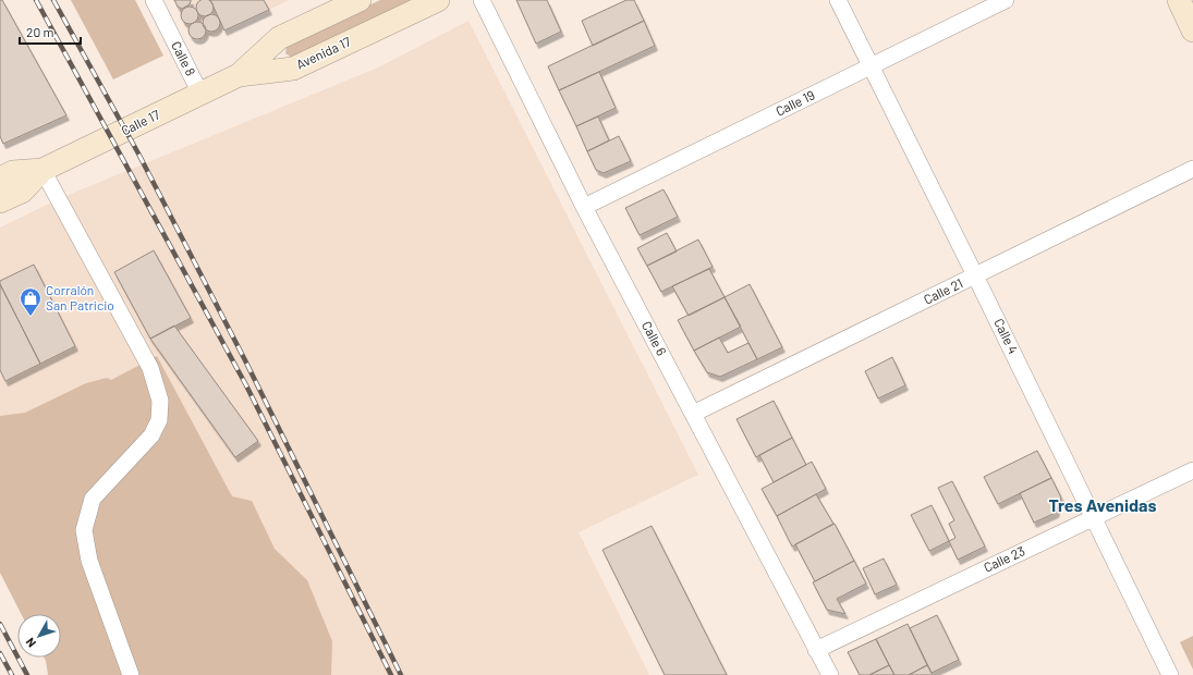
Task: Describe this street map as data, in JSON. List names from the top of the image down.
{
  "streets": {
    "main road": ["Avenida 17", "Calle 17"],
    "street": [
      "Calle 8",
      "Calle 19",
      "Calle 21",
      "Calle 4",
      "Calle 6",
      "Calle 23"
    ]
  },
  "crossings": [
    ["Avenida 17", "Calle 17"],
    ["Calle 8", "Calle 17"],
    ["Calle 19", "Calle 4"],
    ["Calle 19", "Calle 6"],
    ["Calle 21", "Calle 4"],
    ["Calle 21", "Calle 6"],
    ["Calle 4", "Calle 23"],
    ["Calle 6", "Calle 23"]
  ],
  "districts": ["Tres Avenidas"],
  "places": {
    "shop": ["Corralón San Patricio"]
  },
  "scale_bar": "20 m",
  "north": "bottom left"
}
